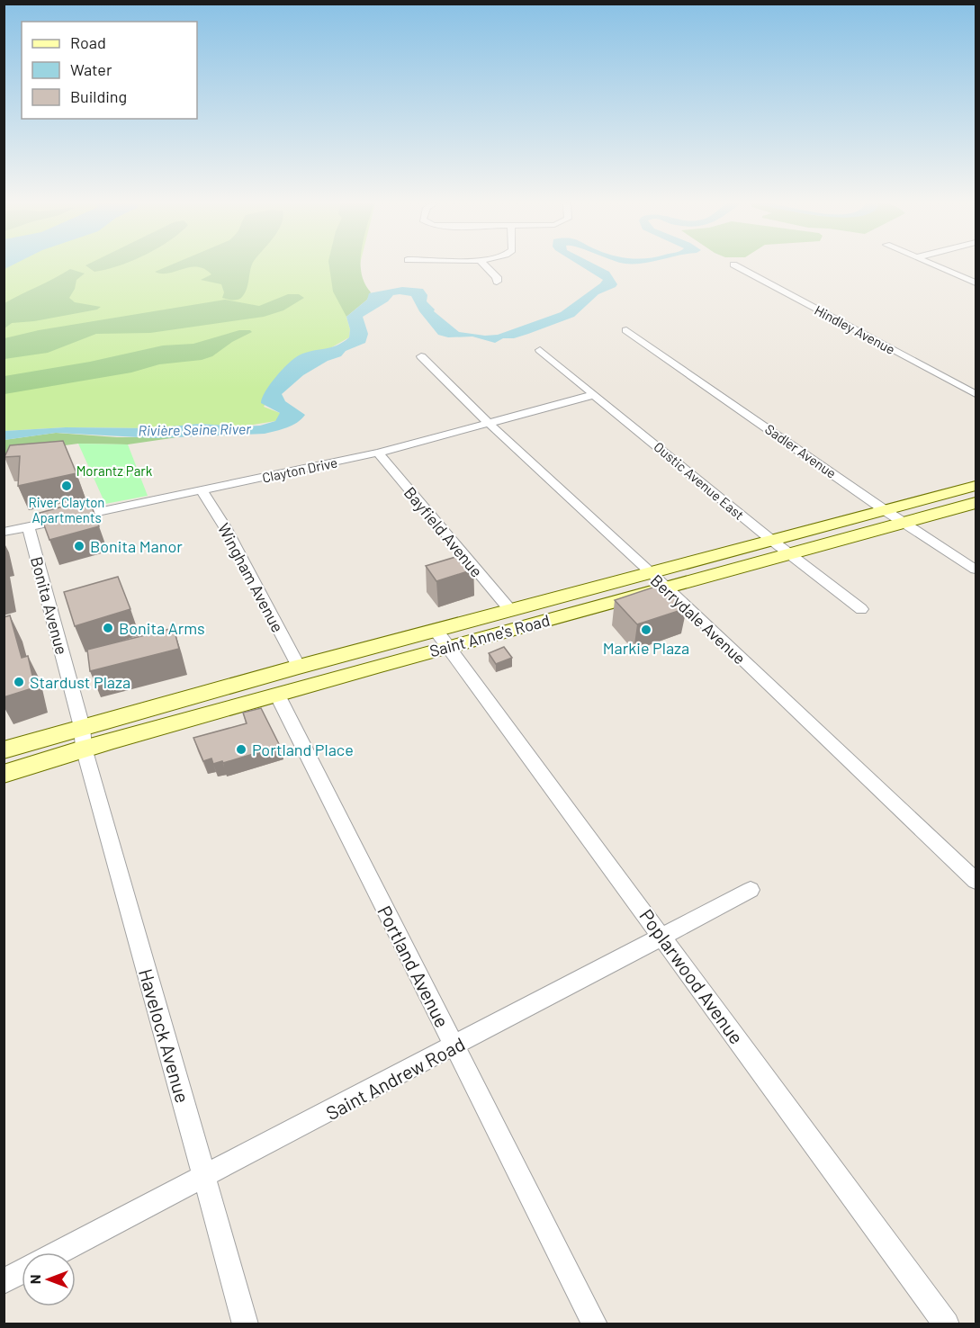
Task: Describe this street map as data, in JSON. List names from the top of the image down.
{
  "streets": {
    "main road": ["Saint Anne's Road"],
    "street": [
      "Hindley Avenue",
      "Sadler Avenue",
      "Clayton Drive",
      "Oustic Avenue East",
      "Bayfield Avenue",
      "Wingham Avenue",
      "Bonita Avenue",
      "Berrydale Avenue",
      "Portland Avenue",
      "Poplarwood Avenue",
      "Havelock Avenue",
      "Saint Andrew Road"
    ]
  },
  "crossings": [
    ["Sadler Avenue", "Saint Anne's Road"],
    ["Clayton Drive", "Oustic Avenue East"],
    ["Clayton Drive", "Bayfield Avenue"],
    ["Clayton Drive", "Wingham Avenue"],
    ["Clayton Drive", "Bonita Avenue"],
    ["Clayton Drive", "Berrydale Avenue"],
    ["Oustic Avenue East", "Saint Anne's Road"],
    ["Bayfield Avenue", "Saint Anne's Road"],
    ["Wingham Avenue", "Saint Anne's Road"],
    ["Bonita Avenue", "Saint Anne's Road"],
    ["Bonita Avenue", "Havelock Avenue"],
    ["Berrydale Avenue", "Saint Anne's Road"],
    ["Saint Anne's Road", "Portland Avenue"],
    ["Saint Anne's Road", "Poplarwood Avenue"],
    ["Saint Anne's Road", "Havelock Avenue"],
    ["Portland Avenue", "Saint Andrew Road"],
    ["Poplarwood Avenue", "Saint Andrew Road"],
    ["Havelock Avenue", "Saint Andrew Road"]
  ],
  "water": ["Rivière Seine River"],
  "parks": ["Morantz Park"],
  "places": [
    "River Clayton Apartments",
    "Bonita Manor",
    "Bonita Arms",
    "Markie Plaza",
    "Stardust Plaza",
    "Portland Place"
  ],
  "legend": ["Road", "Water", "Building"],
  "north": "left"
}
